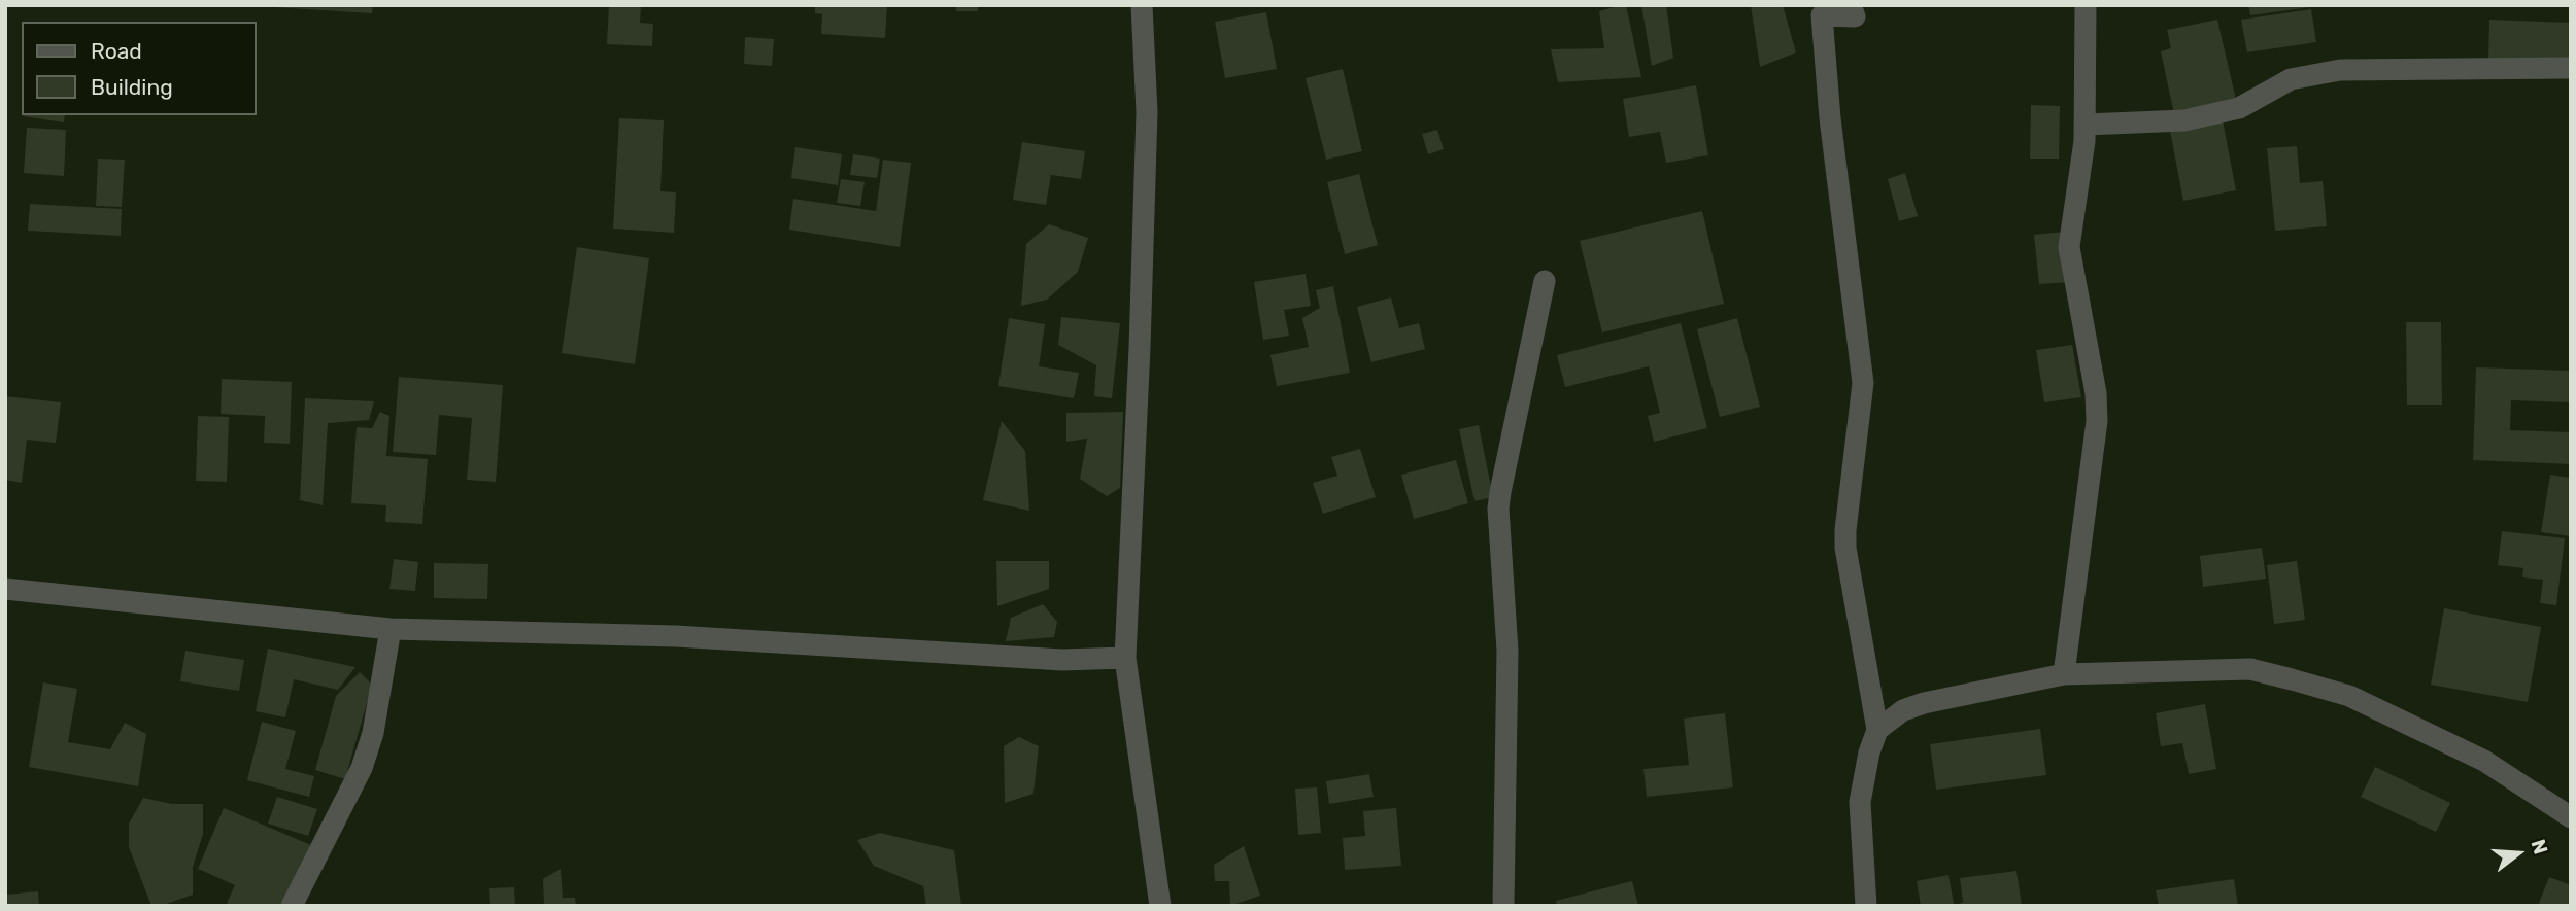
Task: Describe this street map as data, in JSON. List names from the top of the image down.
{
  "legend": ["Road", "Building"],
  "north": "right"
}
